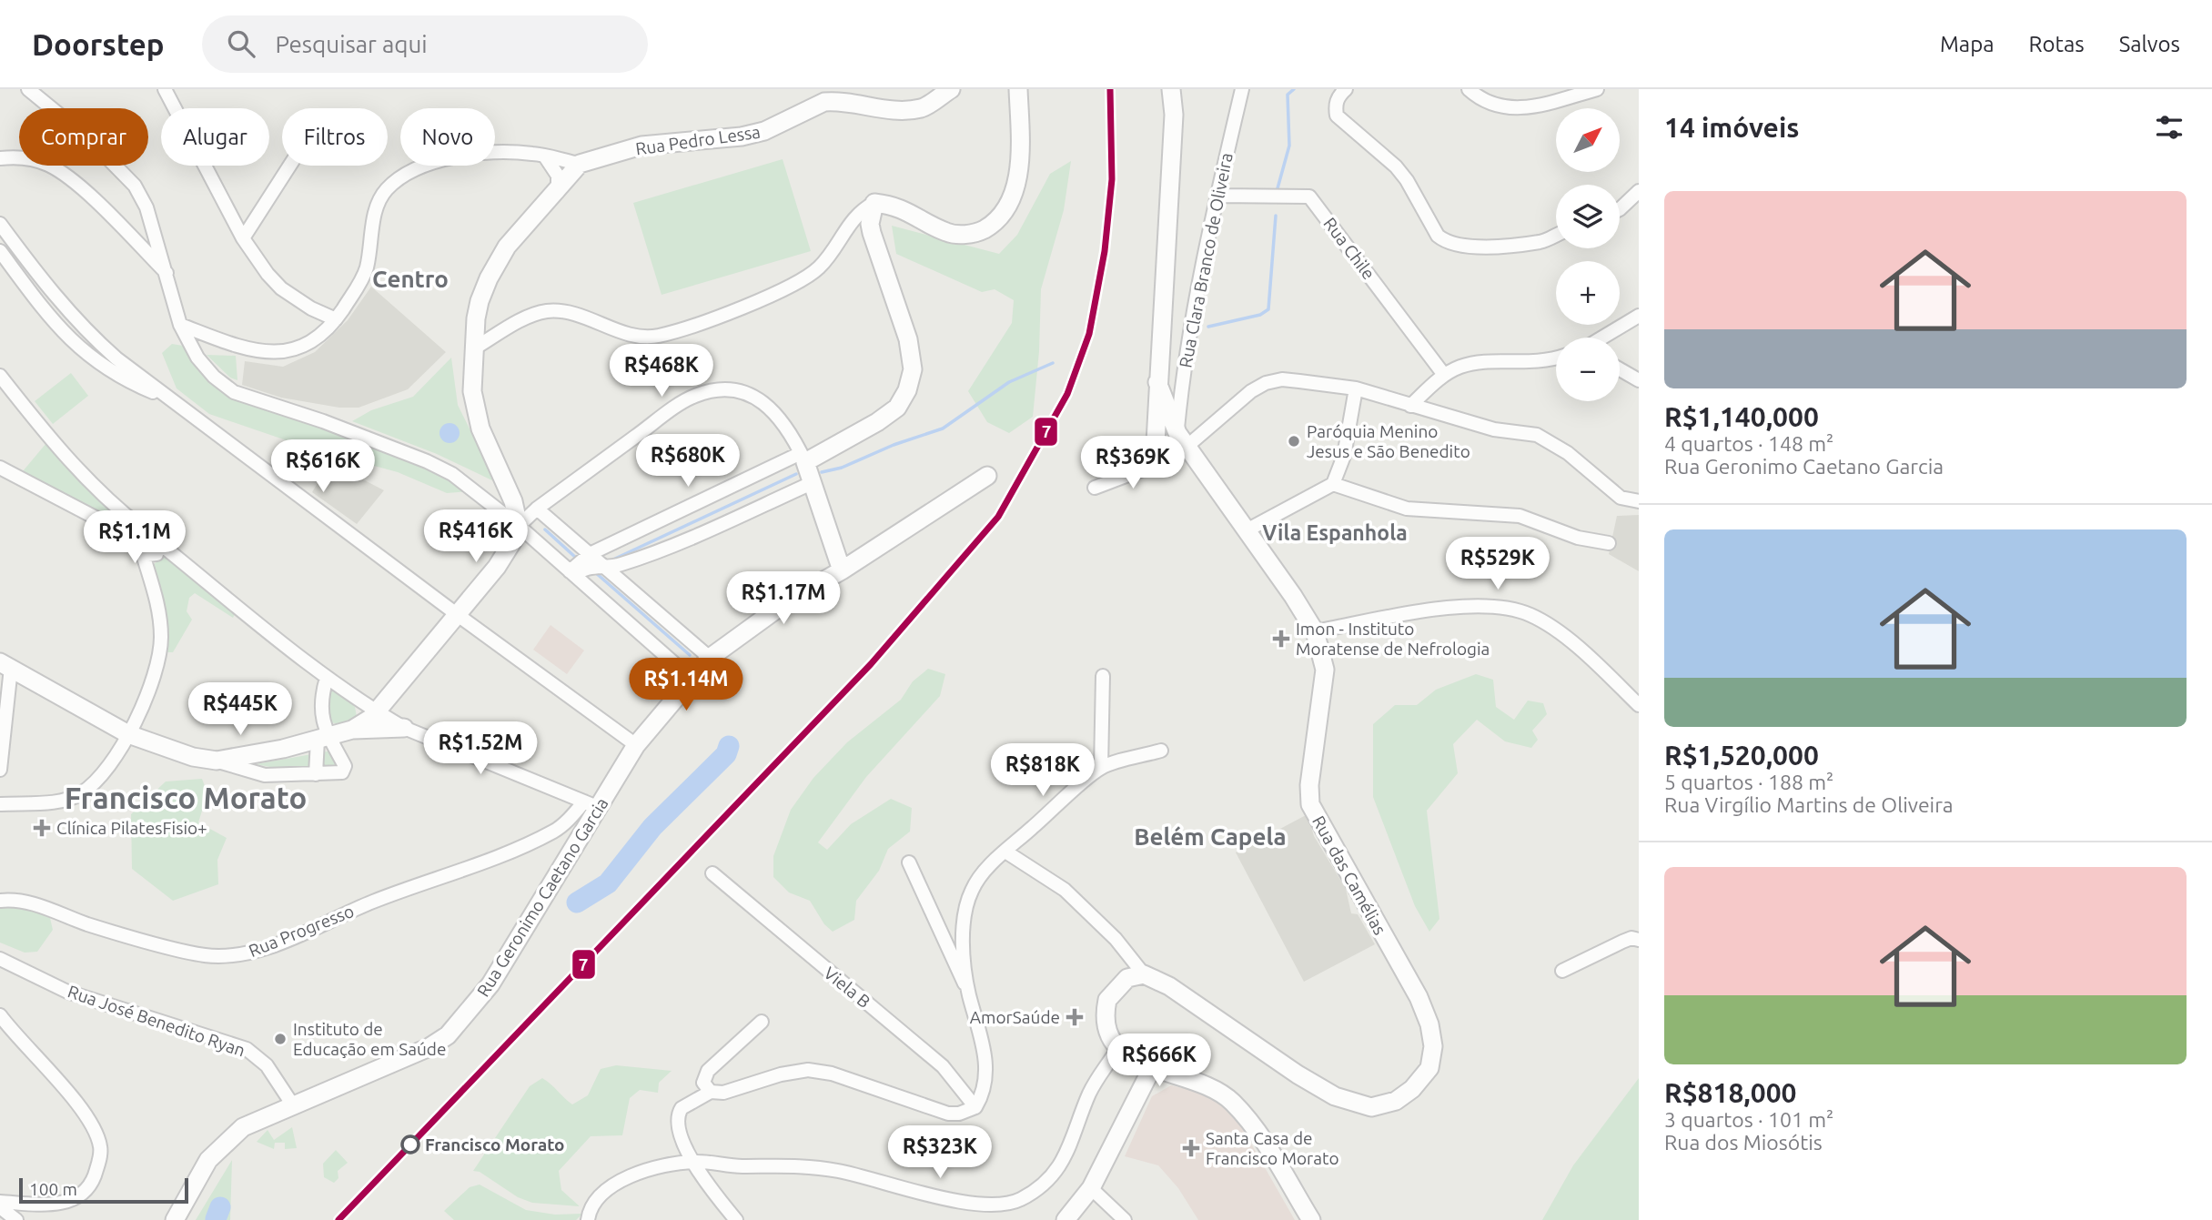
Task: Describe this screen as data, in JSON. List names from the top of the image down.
{
  "streets": {
    "main road": ["Rua Pedro Lessa", "Rua das Camélias", "Rua Geronimo Caetano Garcia"],
    "street": [
      "Rua Chile",
      "Rua Clara Branco de Oliveira",
      "Rua Progresso",
      "Viela B",
      "Rua José Benedito Ryan"
    ]
  },
  "crossings": [
    ["Rua Chile", "Rua Clara Branco de Oliveira"],
    ["Rua Clara Branco de Oliveira", "Rua das Camélias"],
    ["Rua Geronimo Caetano Garcia", "Rua Progresso"],
    ["Rua Geronimo Caetano Garcia", "Rua José Benedito Ryan"]
  ],
  "districts": [
    "Centro",
    "Vila Espanhola",
    "Francisco Morato",
    "Belém Capela"
  ],
  "places": {
    "other": ["Paróquia Menino Jesus e São Benedito", "Instituto de Educação em Saúde", "Francisco Morato"],
    "health": [
      "Imon - Instituto Moratense de Nefrologia",
      "Clínica PilatesFisio+",
      "AmorSaúde",
      "Santa Casa de Francisco Morato"
    ]
  },
  "lines": ["transit line 7"],
  "scale_bar": "100 m",
  "north": "top right",
  "page": {
    "header": "Doorstep",
    "search": "Pesquisar aqui",
    "nav": ["Mapa", "Rotas", "Salvos"],
    "heading": "14 imóveis",
    "map_buttons": ["+", "−"],
    "chip": [
      "Comprar",
      "Alugar",
      "Filtros",
      "Novo"
    ],
    "list": [
      {
        "name": "R$1,140,000",
        "note": "4 quartos · 148 m² · Rua Geronimo Caetano Garcia"
      },
      {
        "name": "R$1,520,000",
        "note": "5 quartos · 188 m² · Rua Virgílio Martins de Oliveira"
      },
      {
        "name": "R$818,000",
        "note": "3 quartos · 101 m² · Rua dos Miosótis"
      }
    ],
    "price": [
      "R$468K",
      "R$680K",
      "R$369K",
      "R$616K",
      "R$416K",
      "R$1.1M",
      "R$529K",
      "R$1.17M",
      "R$1.14M",
      "R$445K",
      "R$1.52M",
      "R$818K",
      "R$666K",
      "R$323K"
    ],
    "scale": "100 m"
  }
}
